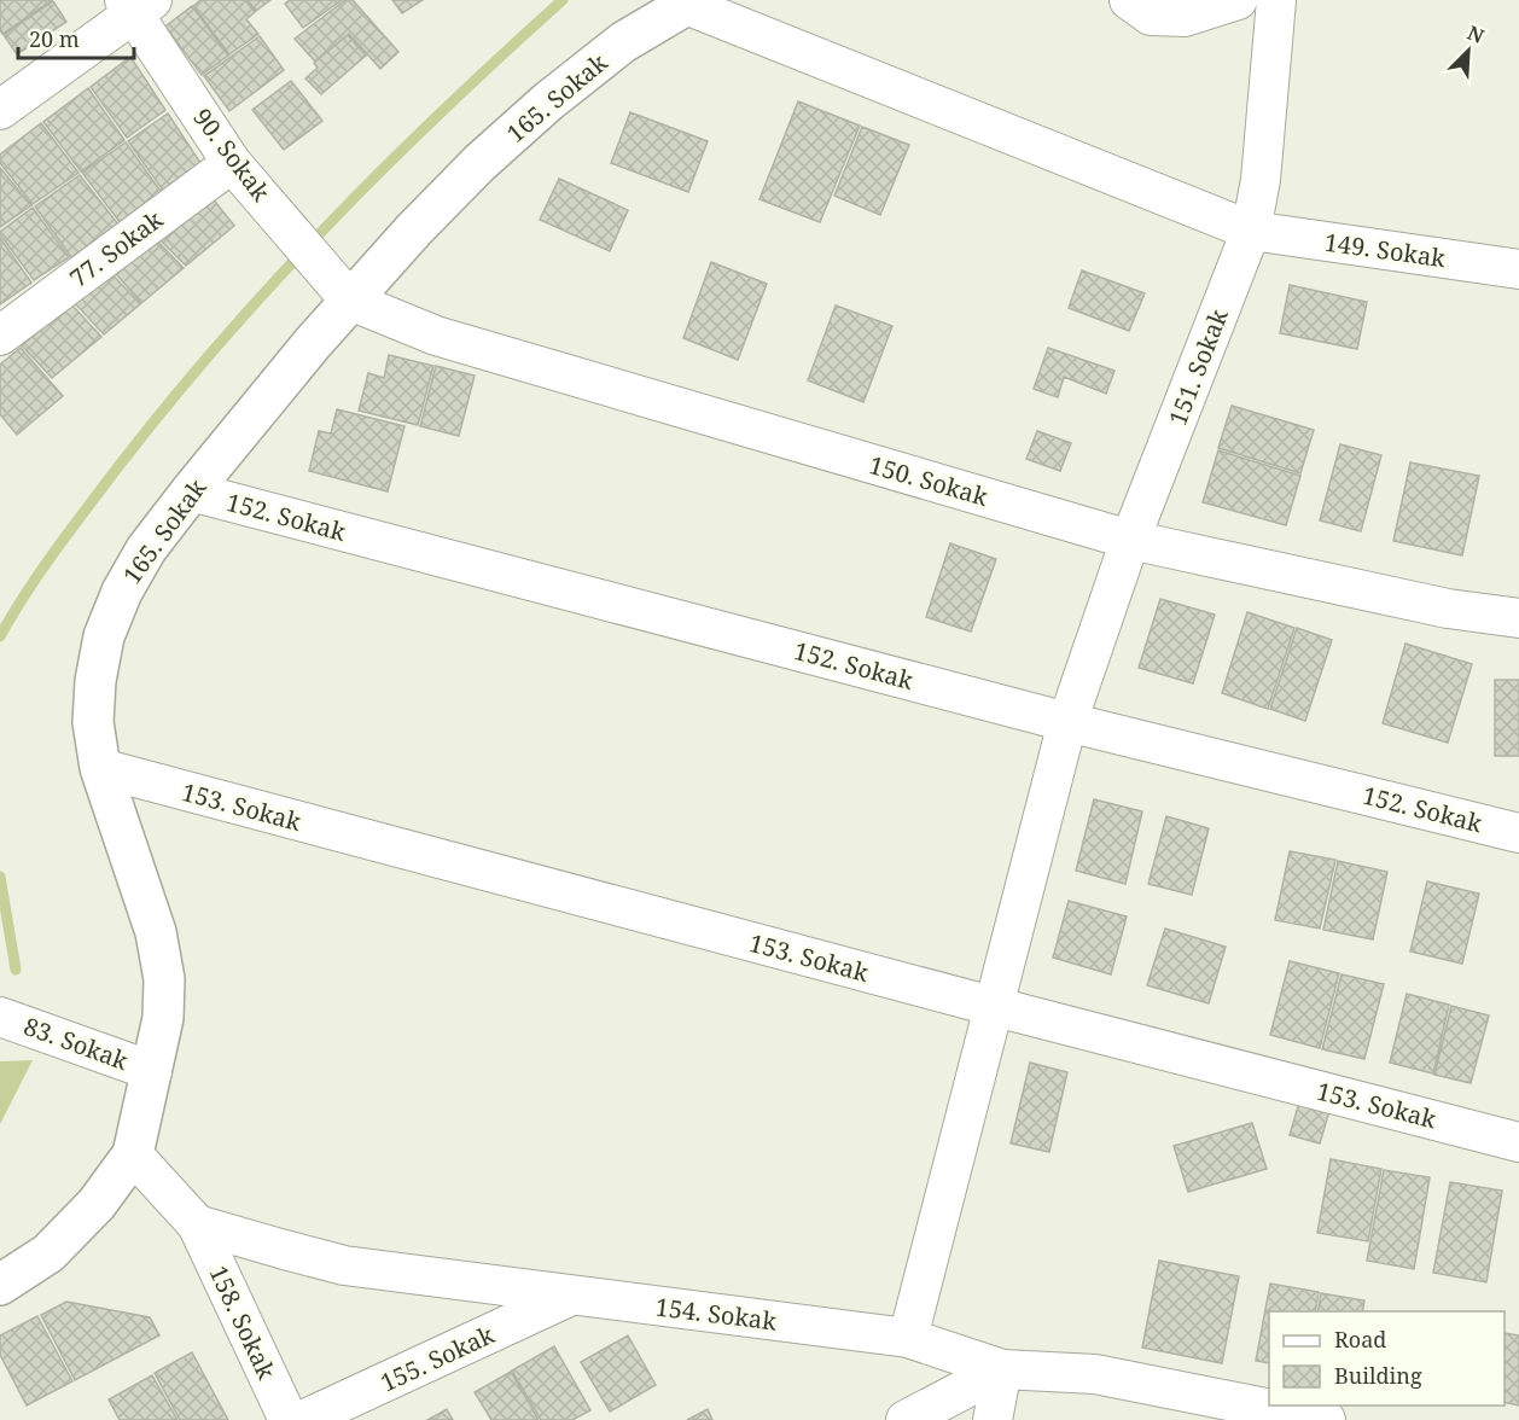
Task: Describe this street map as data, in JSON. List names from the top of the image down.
{
  "streets": {
    "main road": ["165. Sokak"],
    "street": [
      "90. Sokak",
      "77. Sokak",
      "149. Sokak",
      "151. Sokak",
      "150. Sokak",
      "152. Sokak",
      "153. Sokak",
      "83. Sokak",
      "154. Sokak",
      "158. Sokak",
      "155. Sokak"
    ]
  },
  "crossings": [
    ["165. Sokak", "90. Sokak"],
    ["165. Sokak", "149. Sokak"],
    ["165. Sokak", "150. Sokak"],
    ["165. Sokak", "152. Sokak"],
    ["165. Sokak", "153. Sokak"],
    ["165. Sokak", "83. Sokak"],
    ["90. Sokak", "77. Sokak"],
    ["90. Sokak", "150. Sokak"],
    ["149. Sokak", "151. Sokak"],
    ["151. Sokak", "150. Sokak"],
    ["151. Sokak", "152. Sokak"],
    ["151. Sokak", "153. Sokak"],
    ["151. Sokak", "154. Sokak"],
    ["154. Sokak", "158. Sokak"],
    ["154. Sokak", "155. Sokak"]
  ],
  "legend": ["Road", "Building"],
  "scale_bar": "20 m",
  "north": "top right"
}
